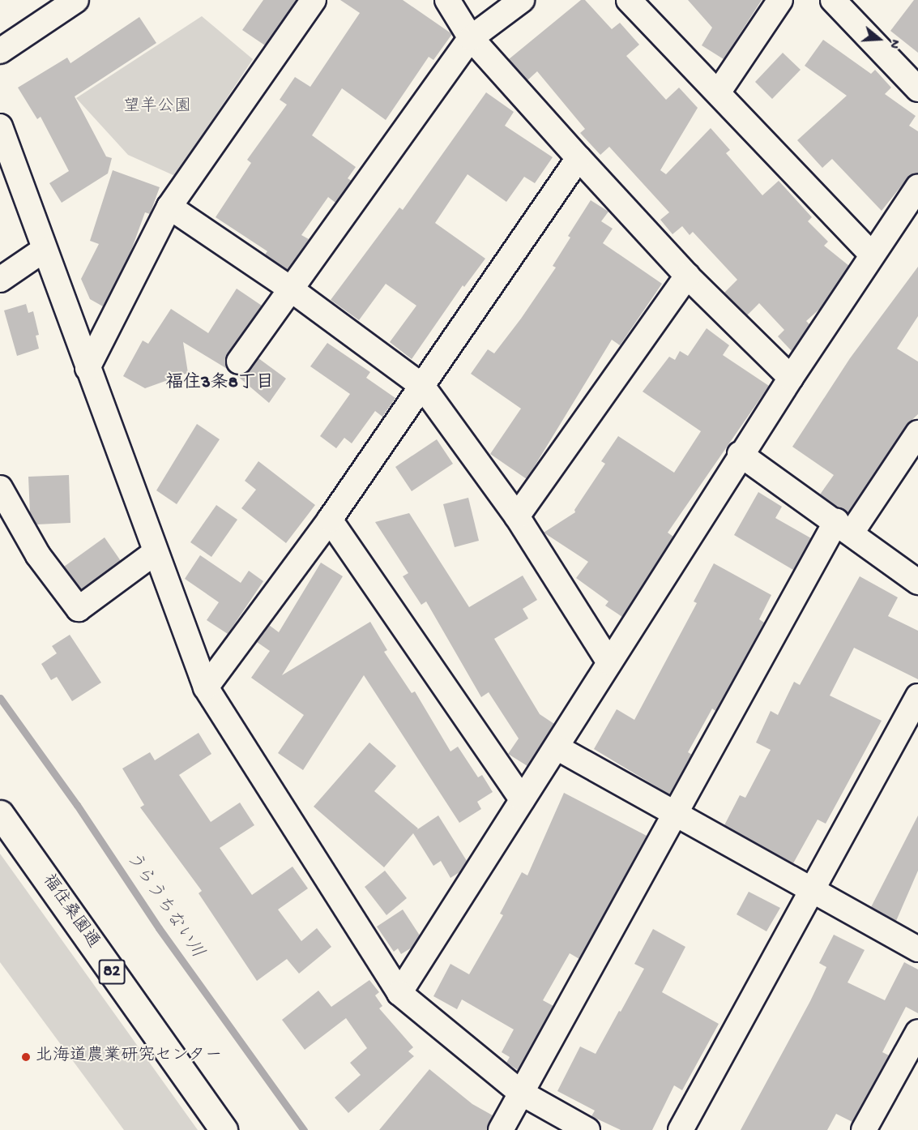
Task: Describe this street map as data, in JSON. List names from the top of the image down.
{
  "streets": {
    "main road": ["福住桑園通", "82"]
  },
  "districts": ["福住3条8丁目"],
  "water": ["うらうちない川"],
  "parks": ["望羊公園"],
  "places": ["北海道農業研究センター"],
  "north": "right"
}
